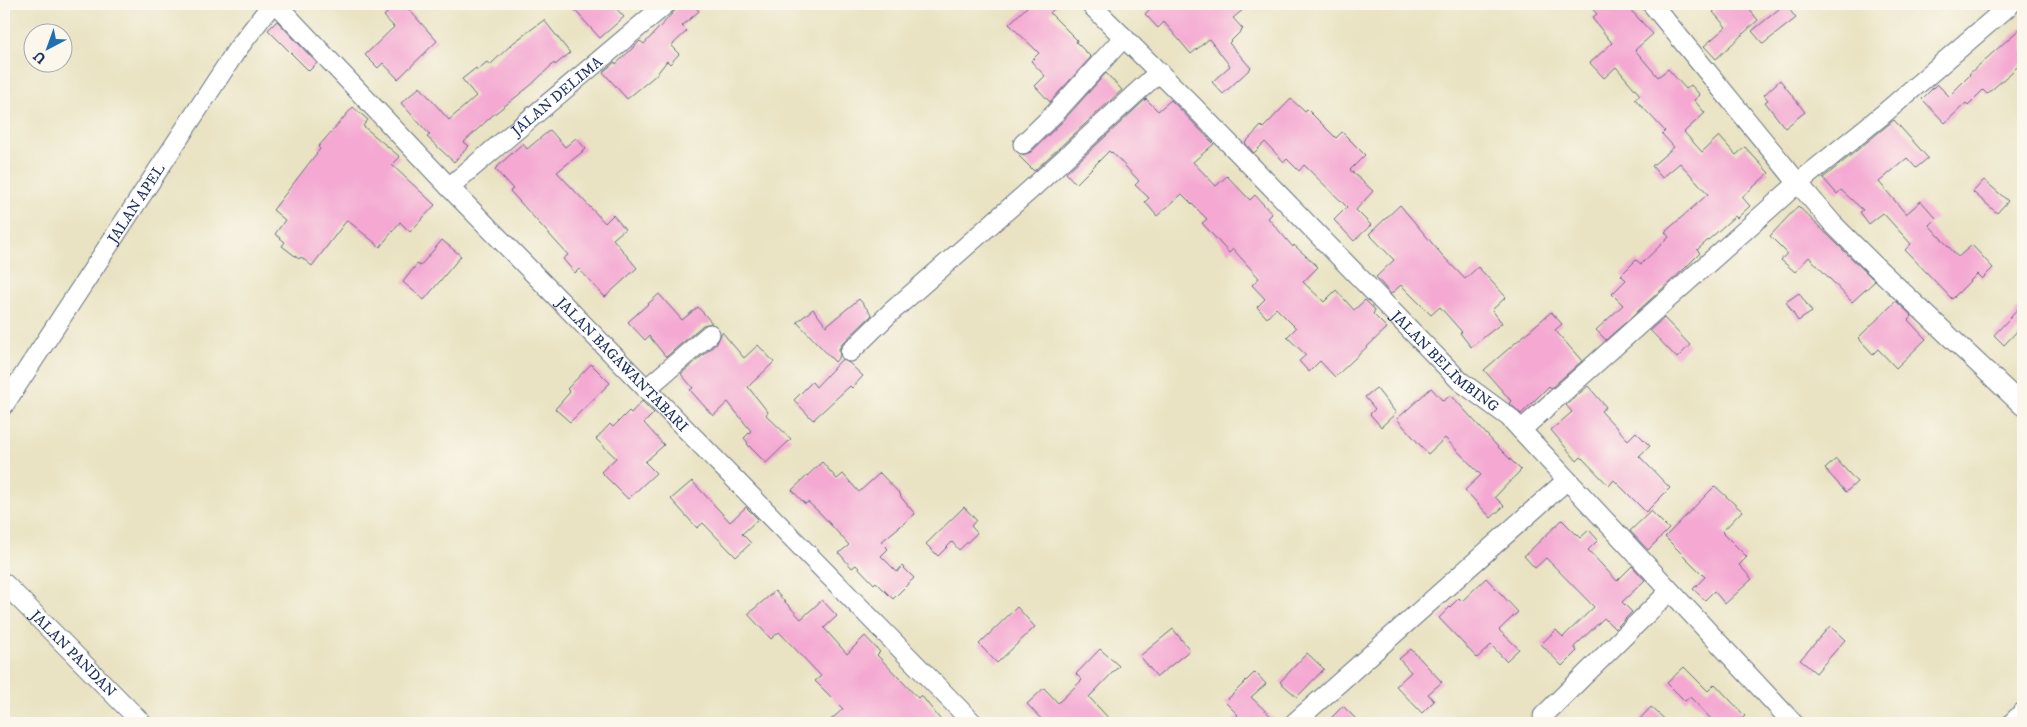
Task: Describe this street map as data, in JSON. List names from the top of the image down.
{
  "streets": {
    "street": [
      "JALAN DELIMA",
      "JALAN APEL",
      "JALAN BELIMBING",
      "JALAN BAGAWANTABARI",
      "JALAN PANDAN"
    ]
  },
  "crossings": [
    ["JALAN DELIMA", "JALAN BAGAWANTABARI"],
    ["JALAN APEL", "JALAN BAGAWANTABARI"]
  ],
  "north": "bottom left"
}
